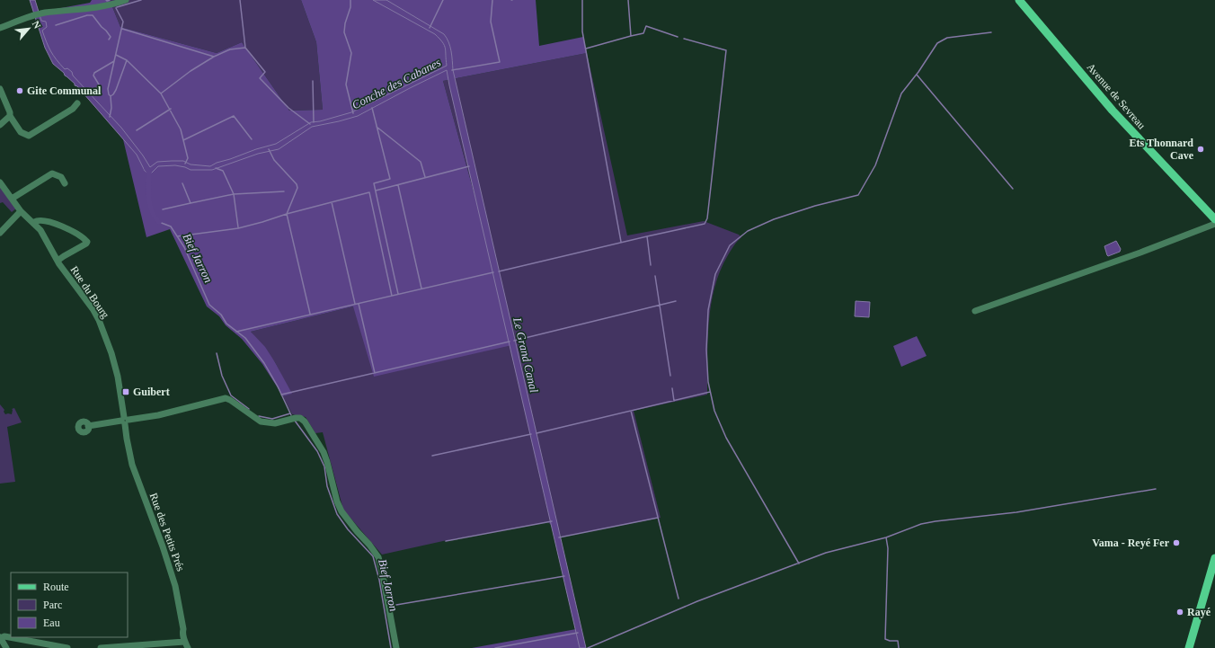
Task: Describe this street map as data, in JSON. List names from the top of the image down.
{
  "streets": {
    "main road": ["Avenue de Sevreau"],
    "street": ["Rue du Bourg", "Rue des Petits Prés"]
  },
  "crossings": [
    ["Rue du Bourg", "Rue des Petits Prés"]
  ],
  "water": ["Conche des Cabanes", "Bief Jarron", "Le Grand Canal"],
  "places": {
    "other": [
      "Gite Communal",
      "Ets Thonnard Cave",
      "Vama - Reyé Fer",
      "Rayé"
    ],
    "transit": ["Guibert"]
  },
  "legend": ["Route", "Parc", "Eau"],
  "north": "top right"
}
